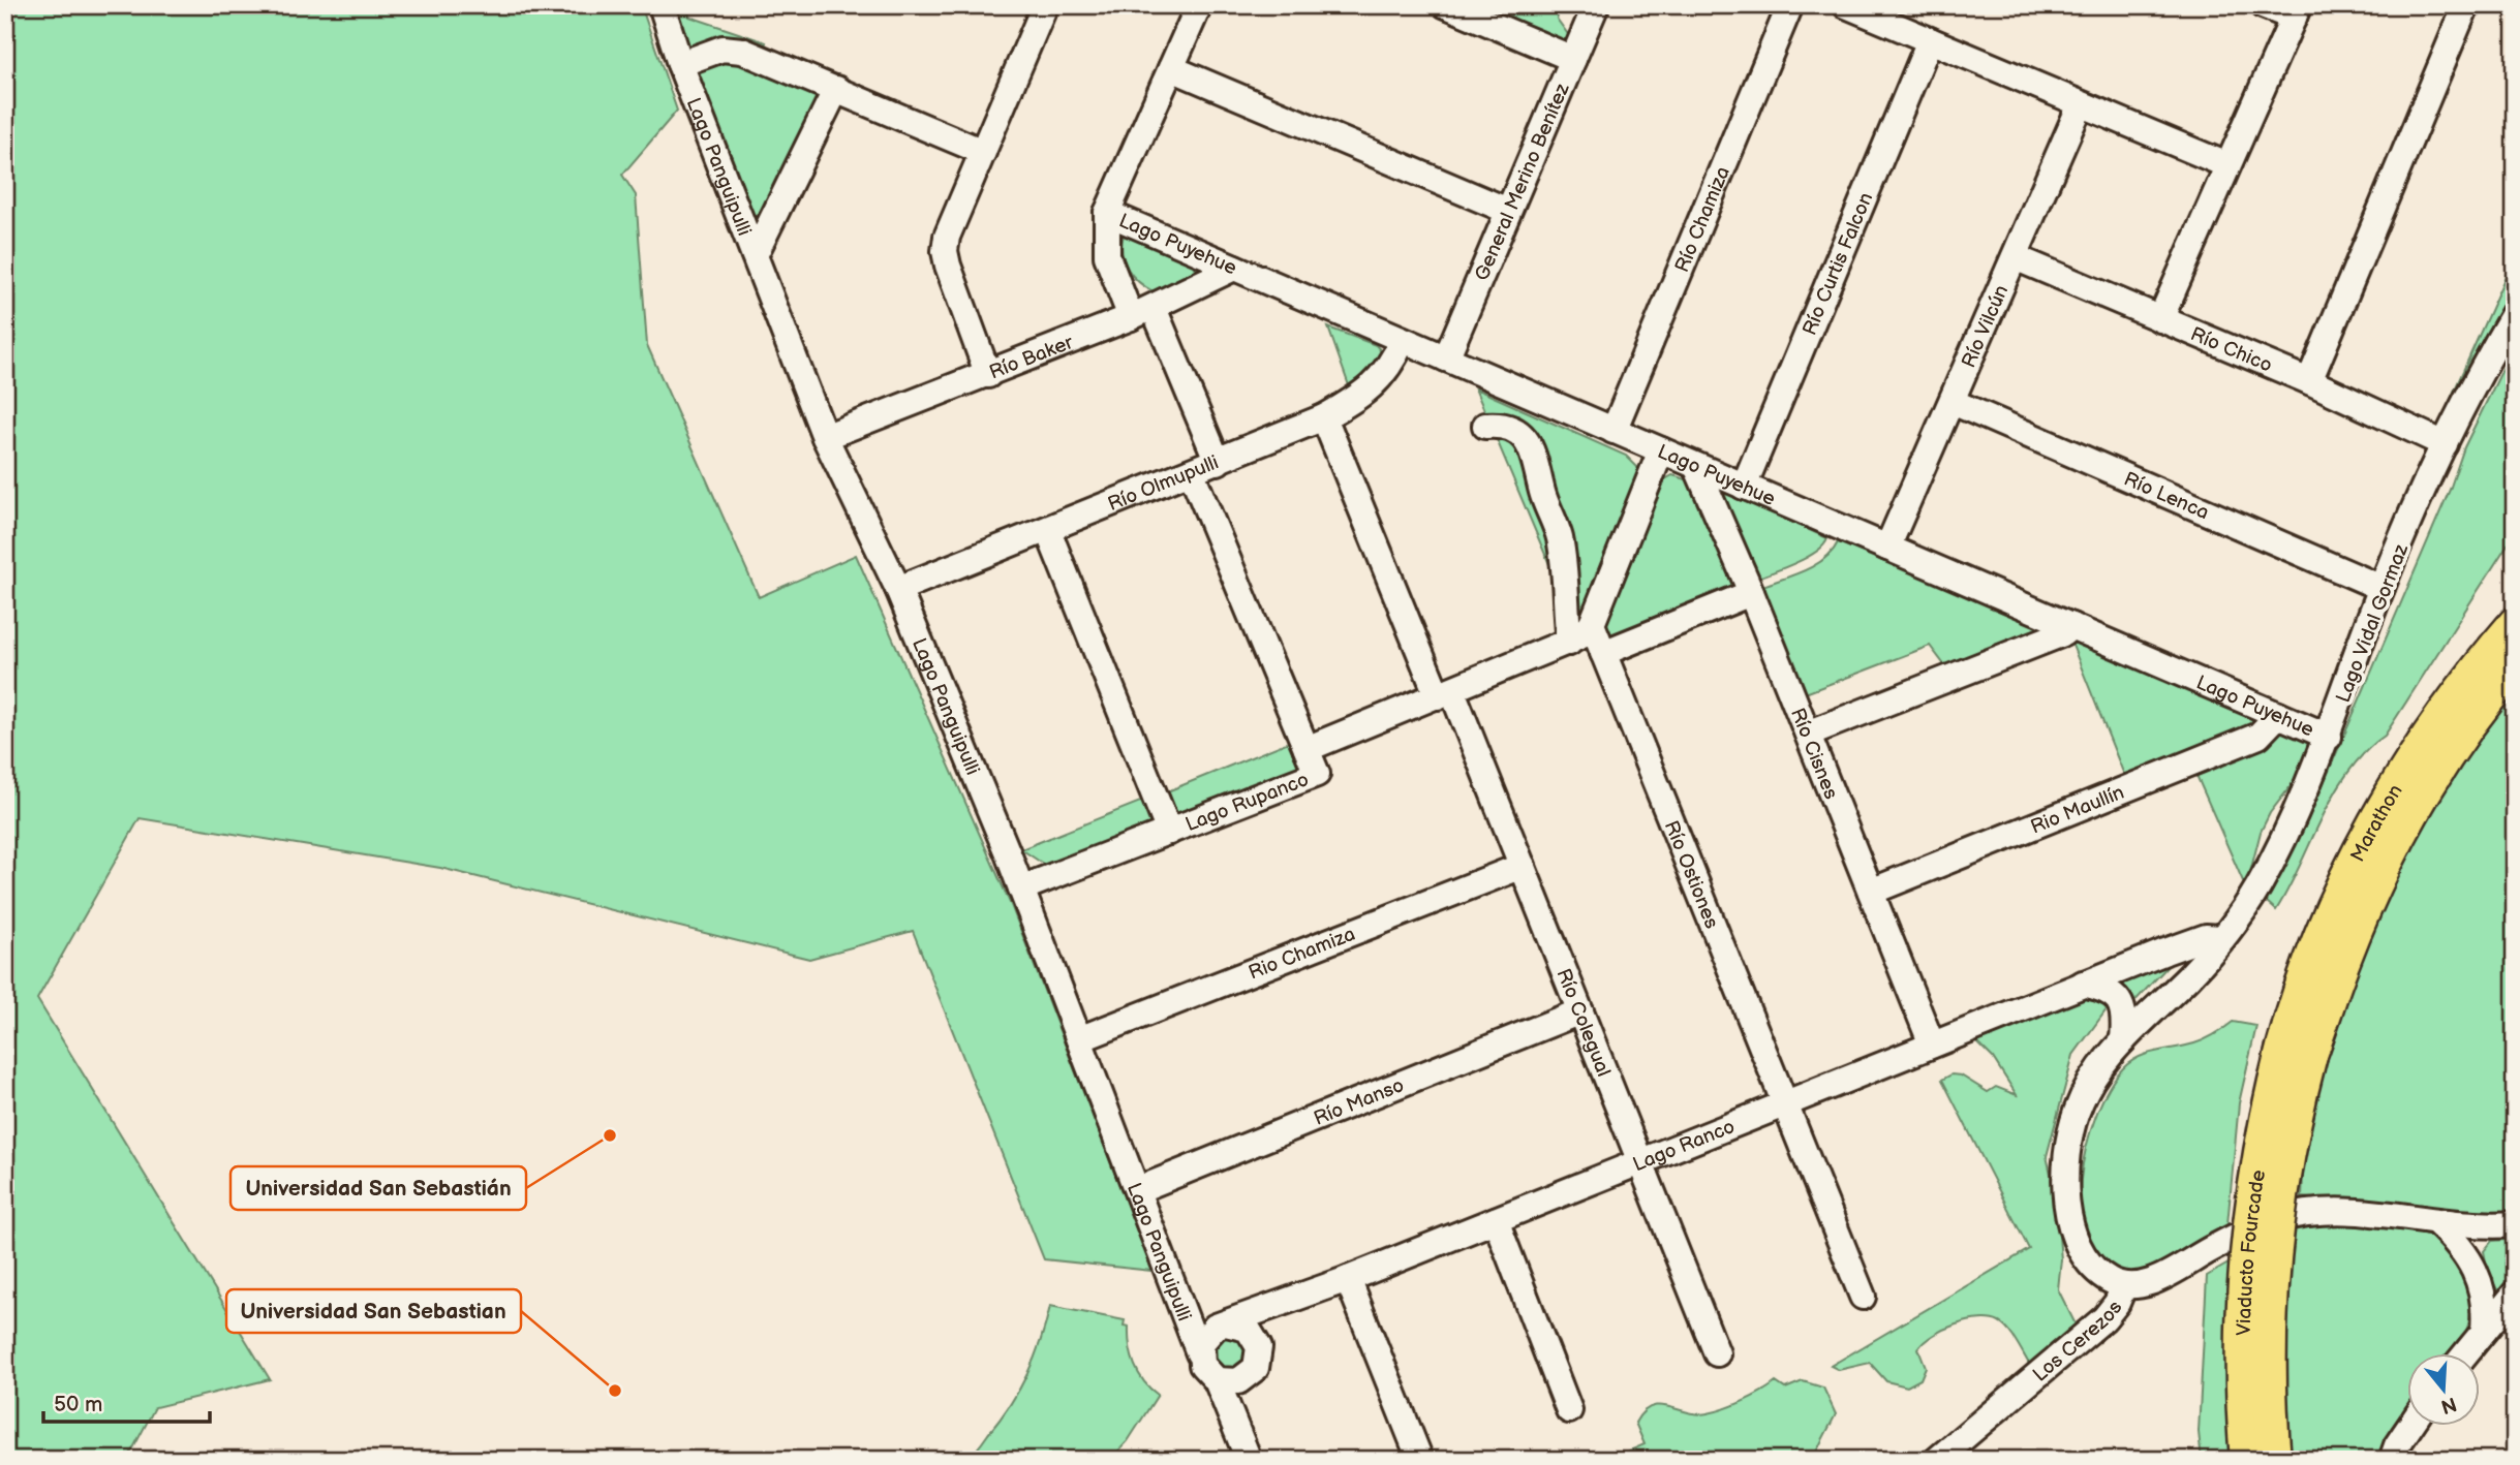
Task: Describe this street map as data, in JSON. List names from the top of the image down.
{
  "streets": {
    "main road": ["Marathon", "Viaducto Fourcade"],
    "street": [
      "Lago Panguipulli",
      "General Merino Benítez",
      "Río Chamiza",
      "Lago Puyehue",
      "Río Curtis Falcon",
      "Río Vilcún",
      "Río Chico",
      "Río Baker",
      "Río Olmupulli",
      "Río Lenca",
      "Lago Vidal Gormaz",
      "Río Cisnes",
      "Lago Rupanco",
      "Rio Maullín",
      "Río Ostiones",
      "Rio Chamiza",
      "Río Colegual",
      "Río Manso",
      "Lago Ranco",
      "Los Cerezos"
    ]
  },
  "crossings": [
    ["Lago Panguipulli", "Río Baker"],
    ["Lago Panguipulli", "Río Olmupulli"],
    ["Lago Panguipulli", "Lago Rupanco"],
    ["Lago Panguipulli", "Rio Chamiza"],
    ["Lago Panguipulli", "Río Manso"],
    ["Lago Panguipulli", "Lago Ranco"],
    ["General Merino Benítez", "Lago Puyehue"],
    ["Río Chamiza", "Lago Puyehue"],
    ["Lago Puyehue", "Río Curtis Falcon"],
    ["Lago Puyehue", "Río Vilcún"],
    ["Lago Puyehue", "Río Baker"],
    ["Lago Puyehue", "Río Olmupulli"],
    ["Lago Puyehue", "Lago Vidal Gormaz"],
    ["Lago Puyehue", "Río Cisnes"],
    ["Lago Puyehue", "Rio Maullín"],
    ["Río Vilcún", "Río Chico"],
    ["Río Vilcún", "Río Lenca"],
    ["Río Chico", "Lago Vidal Gormaz"],
    ["Río Olmupulli", "Río Colegual"],
    ["Río Lenca", "Lago Vidal Gormaz"],
    ["Lago Vidal Gormaz", "Lago Ranco"],
    ["Lago Vidal Gormaz", "Los Cerezos"],
    ["Río Cisnes", "Rio Maullín"],
    ["Río Cisnes", "Lago Ranco"],
    ["Lago Rupanco", "Río Ostiones"],
    ["Lago Rupanco", "Río Colegual"],
    ["Marathon", "Viaducto Fourcade"],
    ["Río Ostiones", "Lago Ranco"],
    ["Rio Chamiza", "Río Colegual"],
    ["Río Colegual", "Río Manso"],
    ["Río Colegual", "Lago Ranco"]
  ],
  "places": ["Universidad San Sebastián", "Universidad San Sebastian"],
  "scale_bar": "50 m",
  "north": "bottom"
}
